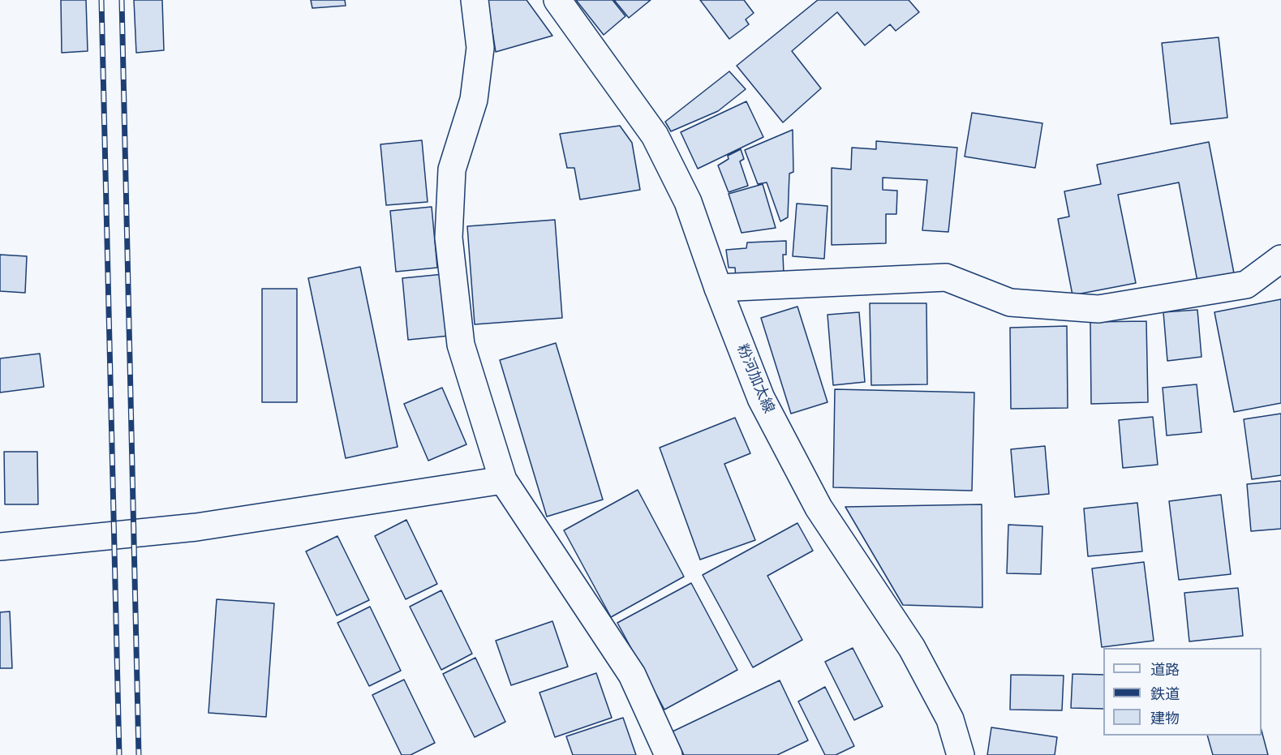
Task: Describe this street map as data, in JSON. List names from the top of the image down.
{
  "streets": {
    "street": ["粉河加太線"]
  },
  "legend": ["道路", "鉄道", "建物"]
}
